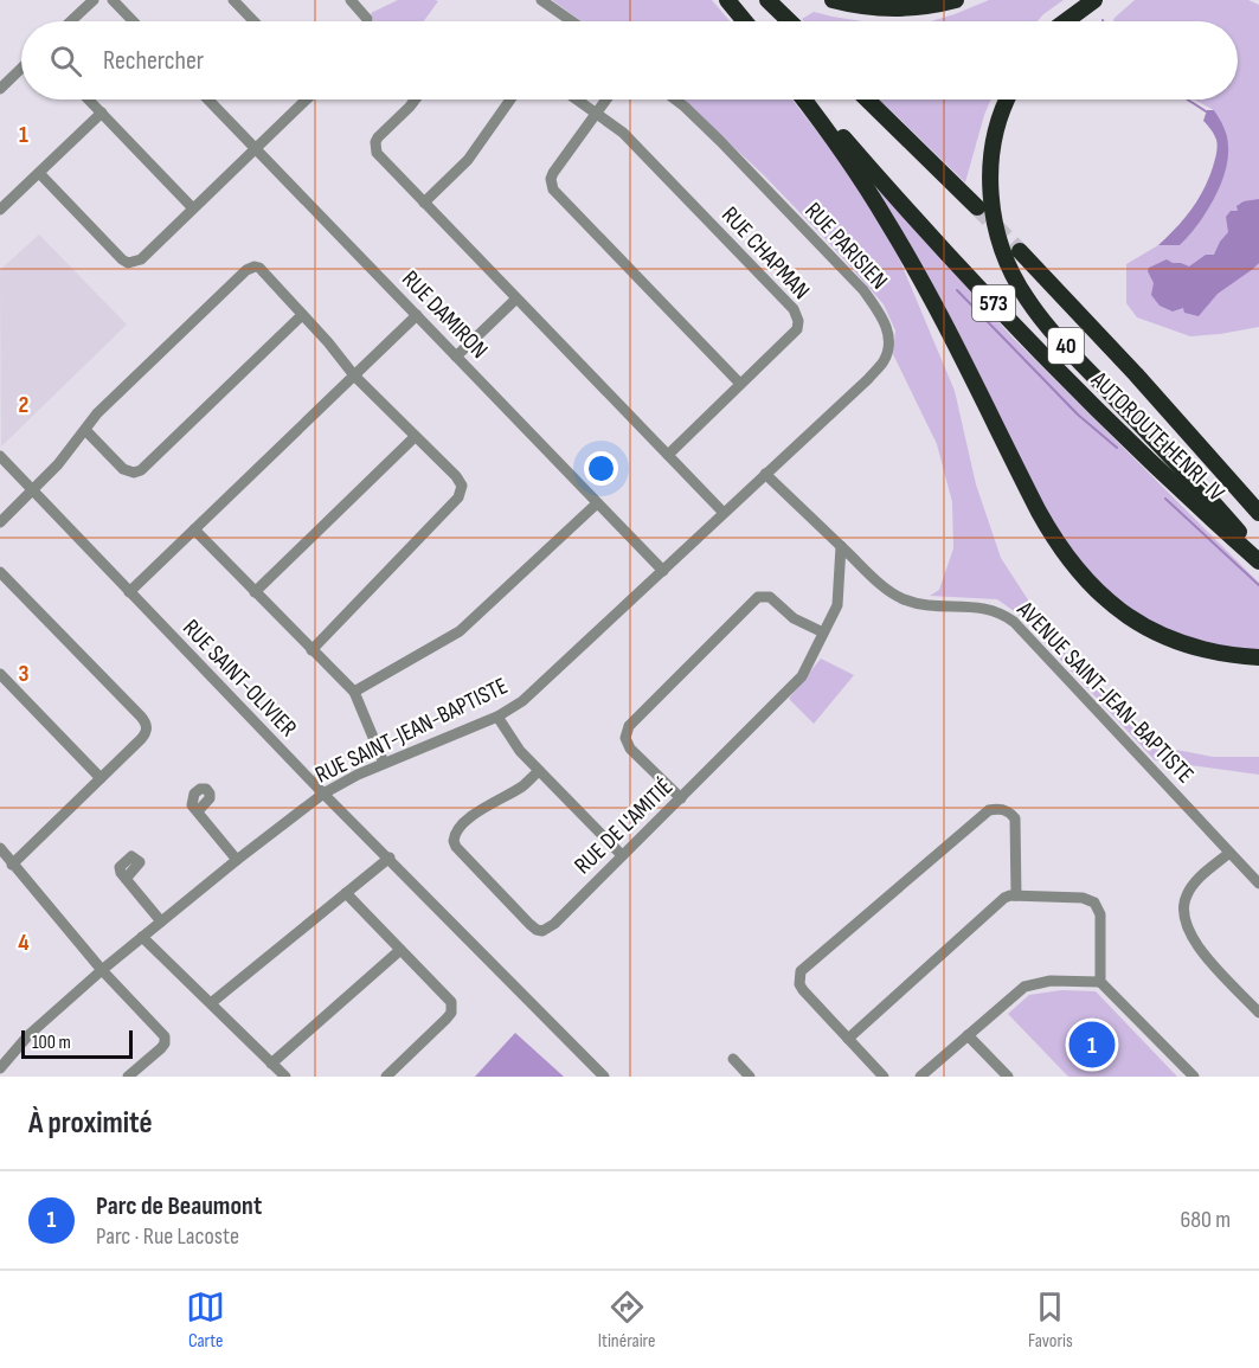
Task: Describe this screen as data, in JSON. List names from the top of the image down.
{
  "streets": {
    "highway": ["573", "40", "AUTOROUTE HENRI-IV"],
    "street": [
      "RUE PARISIEN",
      "RUE CHAPMAN",
      "RUE DAMIRON",
      "RUE SAINT-OLIVIER",
      "AVENUE SAINT-JEAN-BAPTISTE",
      "RUE SAINT-JEAN-BAPTISTE",
      "RUE DE L'AMITIÉ"
    ]
  },
  "crossings": [
    ["RUE PARISIEN", "AVENUE SAINT-JEAN-BAPTISTE"],
    ["RUE PARISIEN", "RUE SAINT-JEAN-BAPTISTE"],
    ["RUE DAMIRON", "RUE SAINT-JEAN-BAPTISTE"],
    ["RUE SAINT-OLIVIER", "RUE SAINT-JEAN-BAPTISTE"],
    ["AVENUE SAINT-JEAN-BAPTISTE", "RUE SAINT-JEAN-BAPTISTE"],
    ["AVENUE SAINT-JEAN-BAPTISTE", "RUE DE L'AMITIÉ"]
  ],
  "scale_bar": "100 m",
  "page": {
    "search": "Rechercher",
    "pins": "1",
    "scale": "100 m",
    "heading": "À proximité",
    "list": [
      {
        "mark": "1",
        "name": "Parc de Beaumont",
        "note": "Parc · Rue Lacoste",
        "value": "680 m"
      }
    ],
    "nav": ["Carte", "Itinéraire", "Favoris"]
  },
  "grid": {
    "rows": [
      "1",
      "2",
      "3",
      "4"
    ]
  }
}
